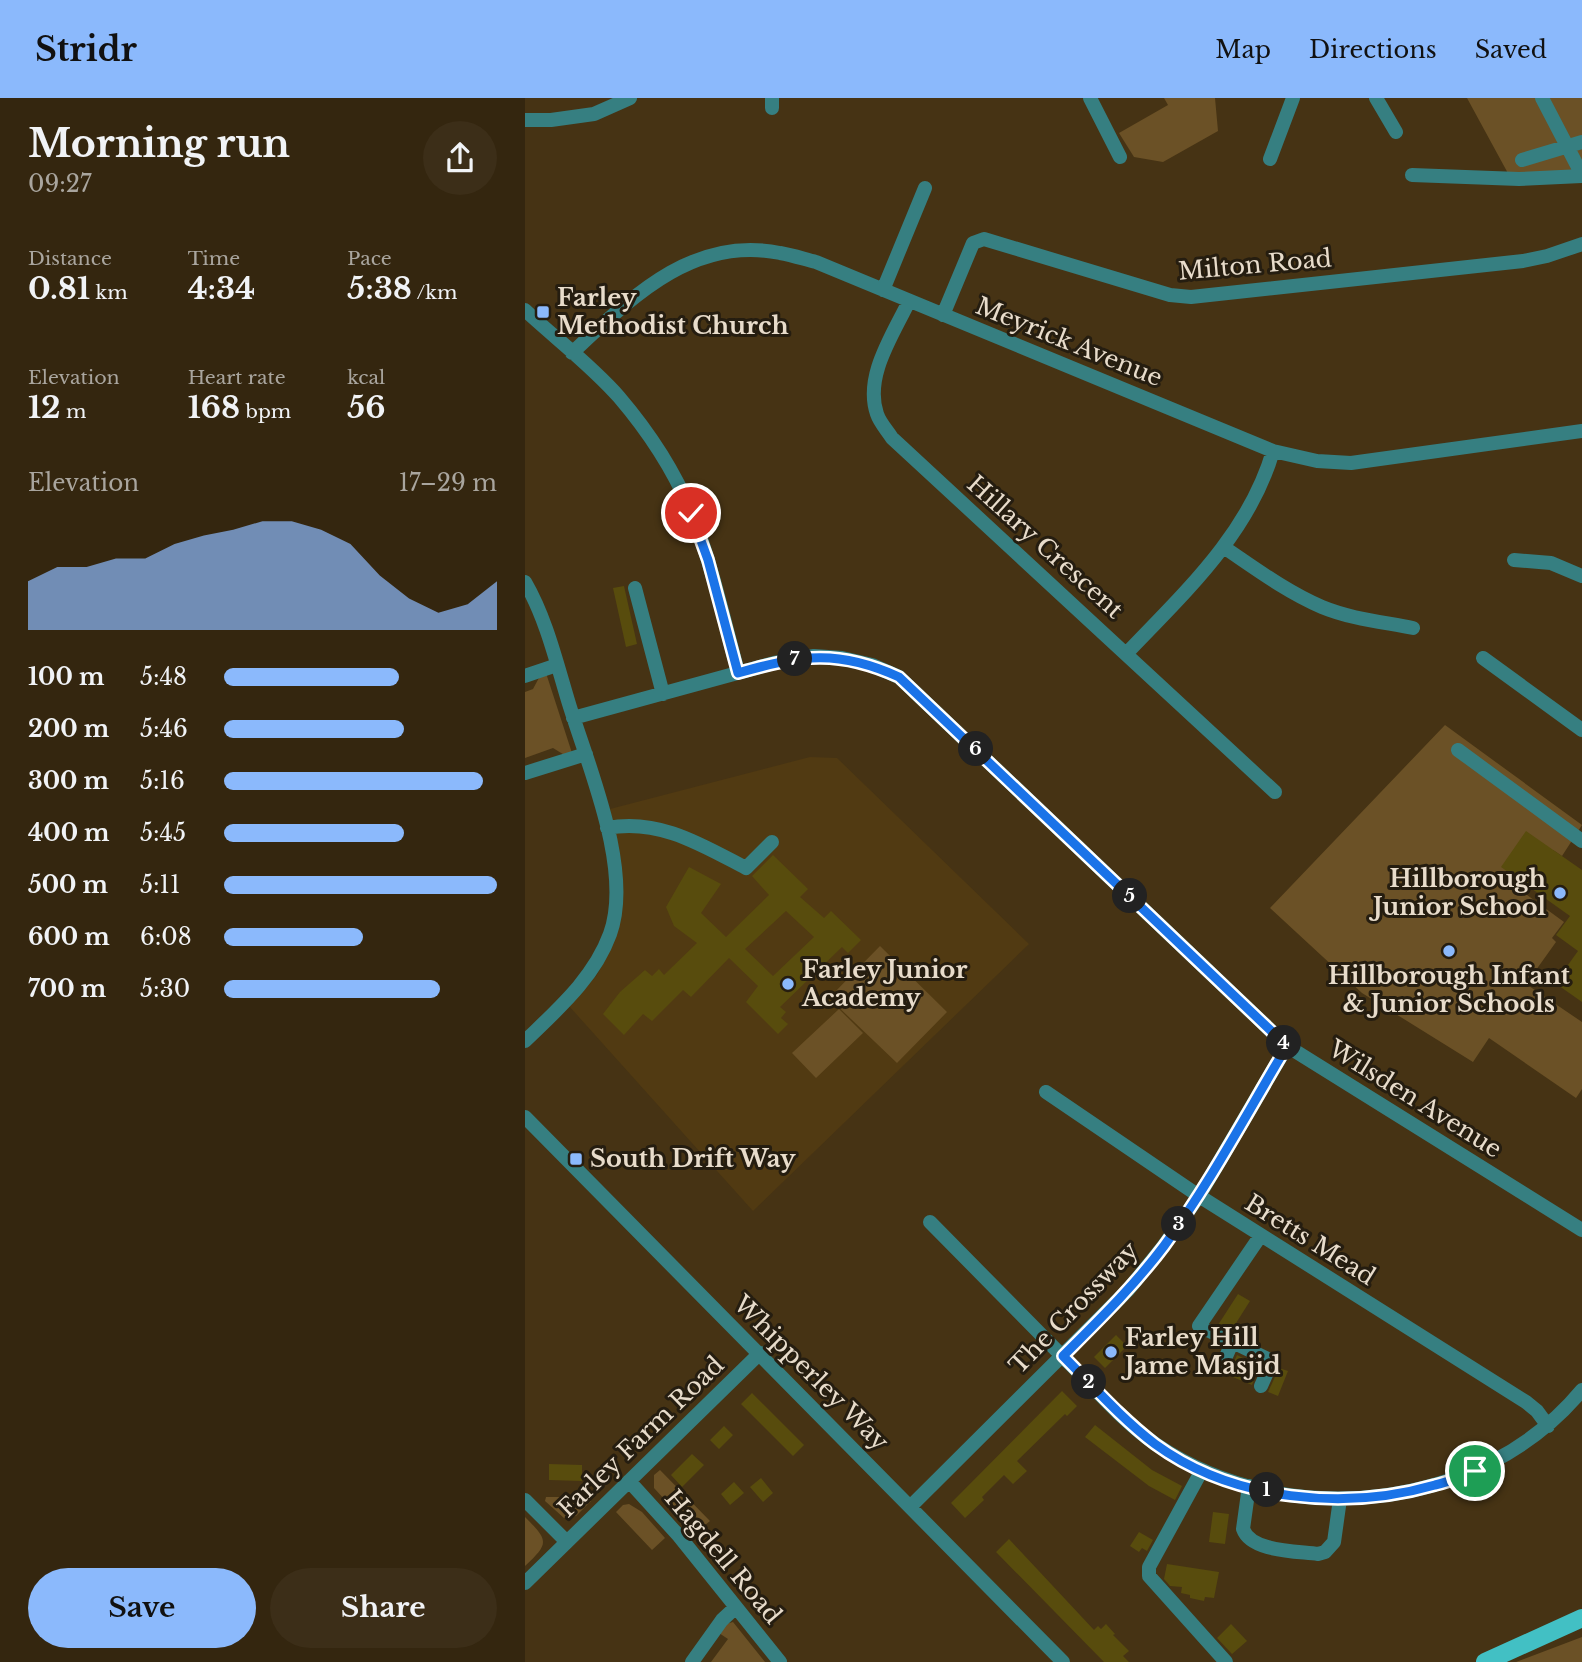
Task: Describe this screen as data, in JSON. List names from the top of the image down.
{
  "streets": {
    "street": [
      "Milton Road",
      "Meyrick Avenue",
      "Hillary Crescent",
      "Wilsden Avenue",
      "Bretts Mead",
      "The Crossway",
      "Whipperley Way",
      "Farley Farm Road",
      "Hagdell Road"
    ]
  },
  "crossings": [
    ["Milton Road", "Meyrick Avenue"],
    ["Meyrick Avenue", "Hillary Crescent"],
    ["Wilsden Avenue", "The Crossway"],
    ["Bretts Mead", "The Crossway"],
    ["The Crossway", "Whipperley Way"],
    ["Whipperley Way", "Farley Farm Road"],
    ["Farley Farm Road", "Hagdell Road"]
  ],
  "places": {
    "transit": ["Farley Methodist Church", "South Drift Way"],
    "other": [
      "Hillborough Junior School",
      "Hillborough Infant & Junior Schools",
      "Farley Junior Academy",
      "Farley Hill Jame Masjid"
    ]
  },
  "page": {
    "header": "Stridr",
    "nav": ["Map", "Directions", "Saved"],
    "heading": ["Morning run", "09:27"],
    "stats": [
      ["Distance", "0.81 km"],
      ["Time", "4:34"],
      ["Pace", "5:38 /km"],
      ["Elevation", "12 m"],
      ["Heart rate", "168 bpm"],
      ["kcal", "56"]
    ],
    "chart": ["Elevation", "17–29 m"],
    "pins": [
      "7",
      "6",
      "5",
      "4",
      "3",
      "2",
      "1"
    ],
    "list": [
      {
        "name": "100 m",
        "note": "5:48"
      },
      {
        "name": "200 m",
        "note": "5:46"
      },
      {
        "name": "300 m",
        "note": "5:16"
      },
      {
        "name": "400 m",
        "note": "5:45"
      },
      {
        "name": "500 m",
        "note": "5:11"
      },
      {
        "name": "600 m",
        "note": "6:08"
      },
      {
        "name": "700 m",
        "note": "5:30"
      }
    ],
    "buttons": ["Save", "Share"]
  }
}
